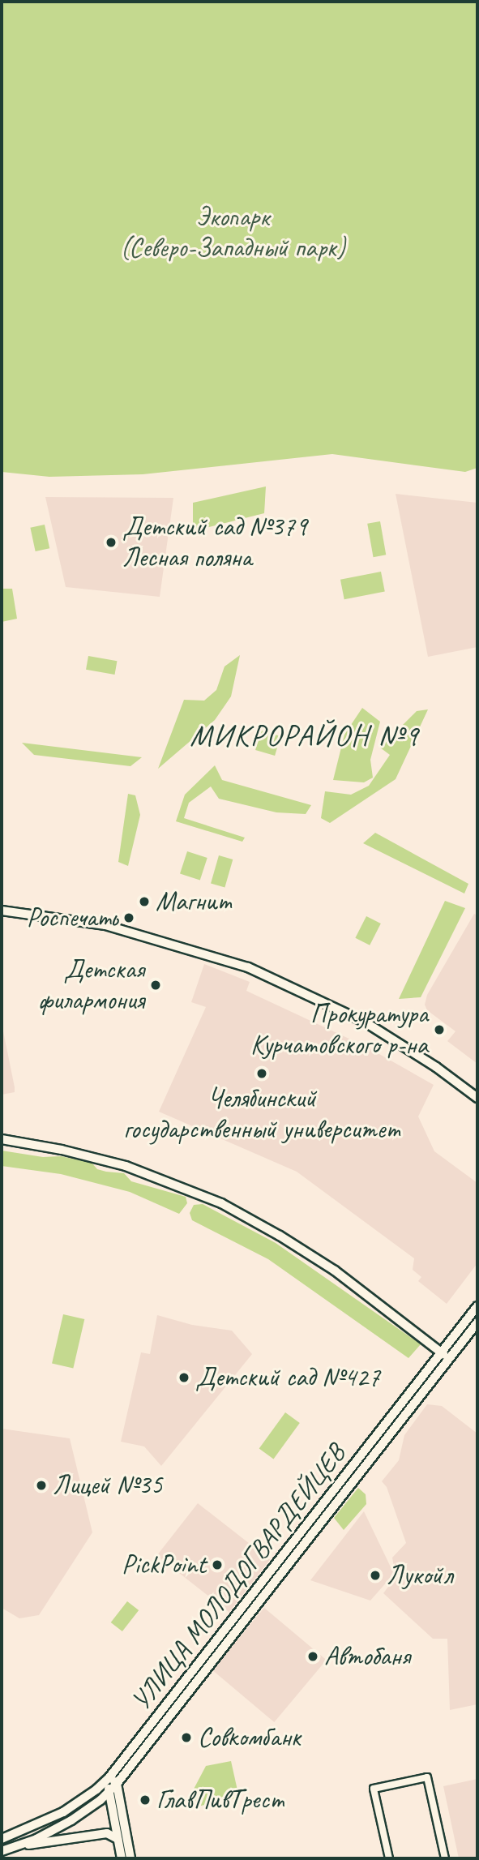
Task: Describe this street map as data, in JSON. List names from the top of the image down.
{
  "streets": {
    "main road": ["УЛИЦА МОЛОДОГВАРДЕЙЦЕВ"]
  },
  "districts": ["МИКРОРАЙОН №9"],
  "parks": ["Экопарк (Северо-Западный парк)"],
  "places": [
    "Детский сад №379 Лесная поляна",
    "Магнит",
    "Роспечать",
    "Детская филармония",
    "Прокуратура Курчатовского р-на",
    "Челябинский государственный университет",
    "Детский сад №427",
    "Лицей №35",
    "PickPoint",
    "Лукойл",
    "Автобаня",
    "Совкомбанк",
    "ГлавПивТрест"
  ]
}
